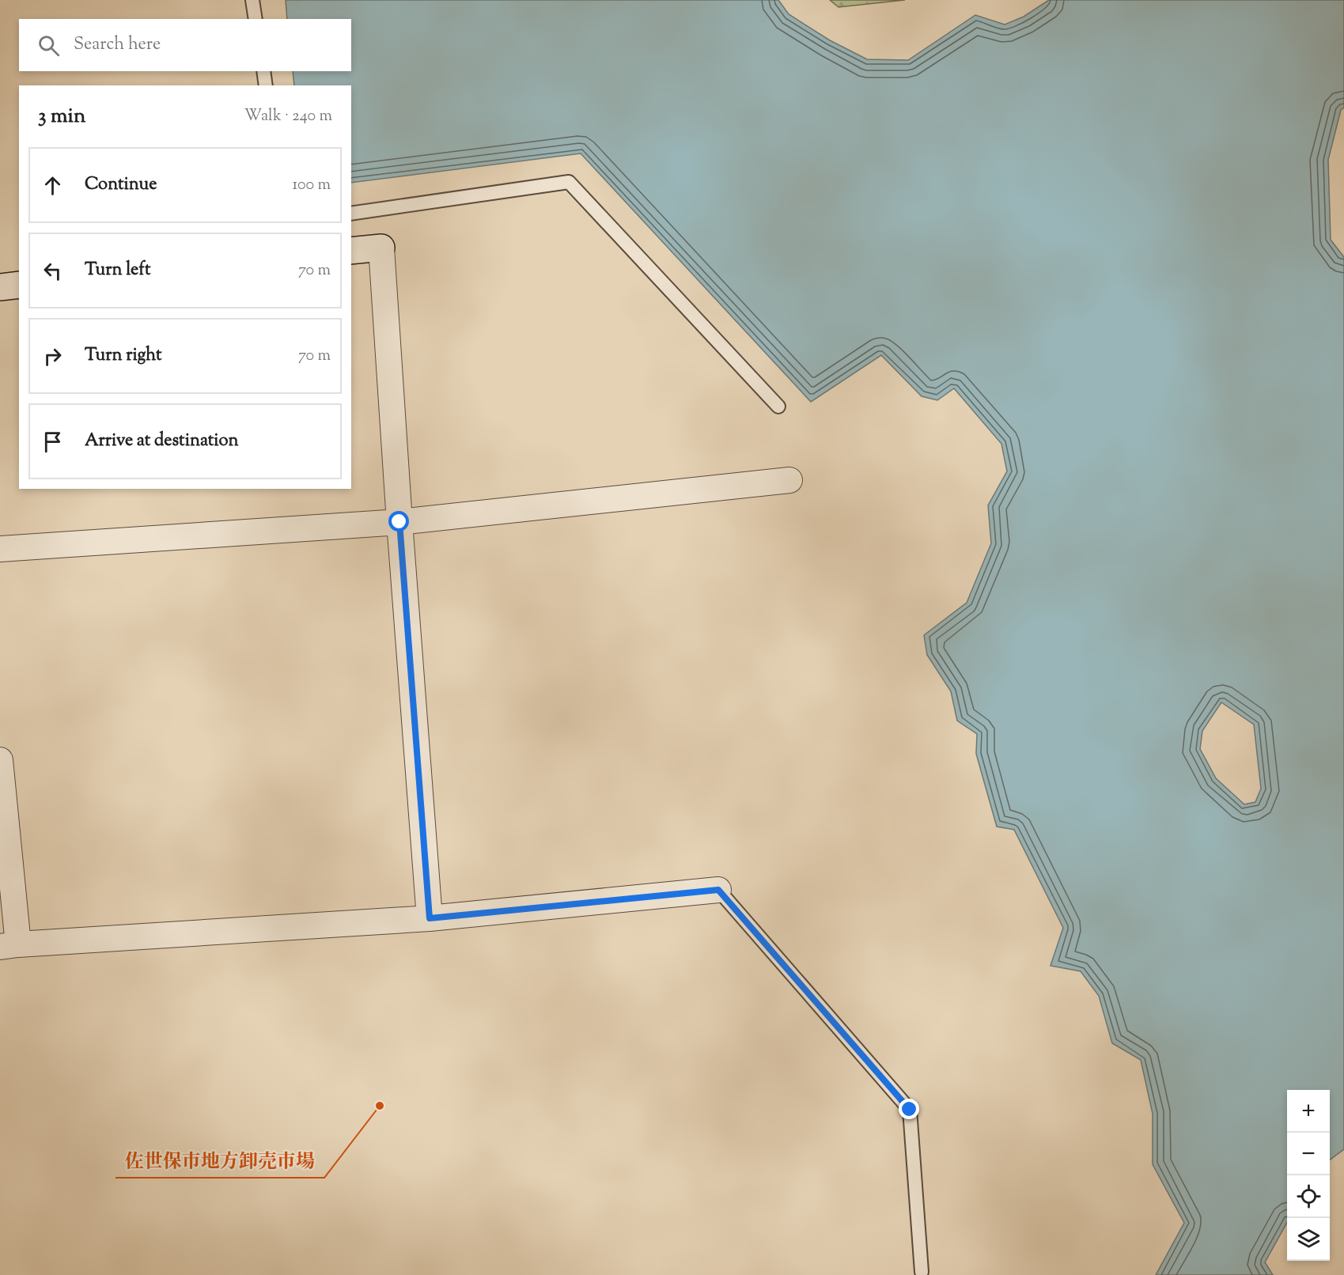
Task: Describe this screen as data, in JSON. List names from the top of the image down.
{
  "places": ["佐世保市地方卸売市場"],
  "page": {
    "search": "Search here",
    "heading": ["3 min", "Walk · 240 m"],
    "list": [
      ["Continue", "100 m"],
      ["Turn left", "70 m"],
      ["Turn right", "70 m"],
      "Arrive at destination"
    ],
    "map_buttons": ["+", "−"]
  }
}
